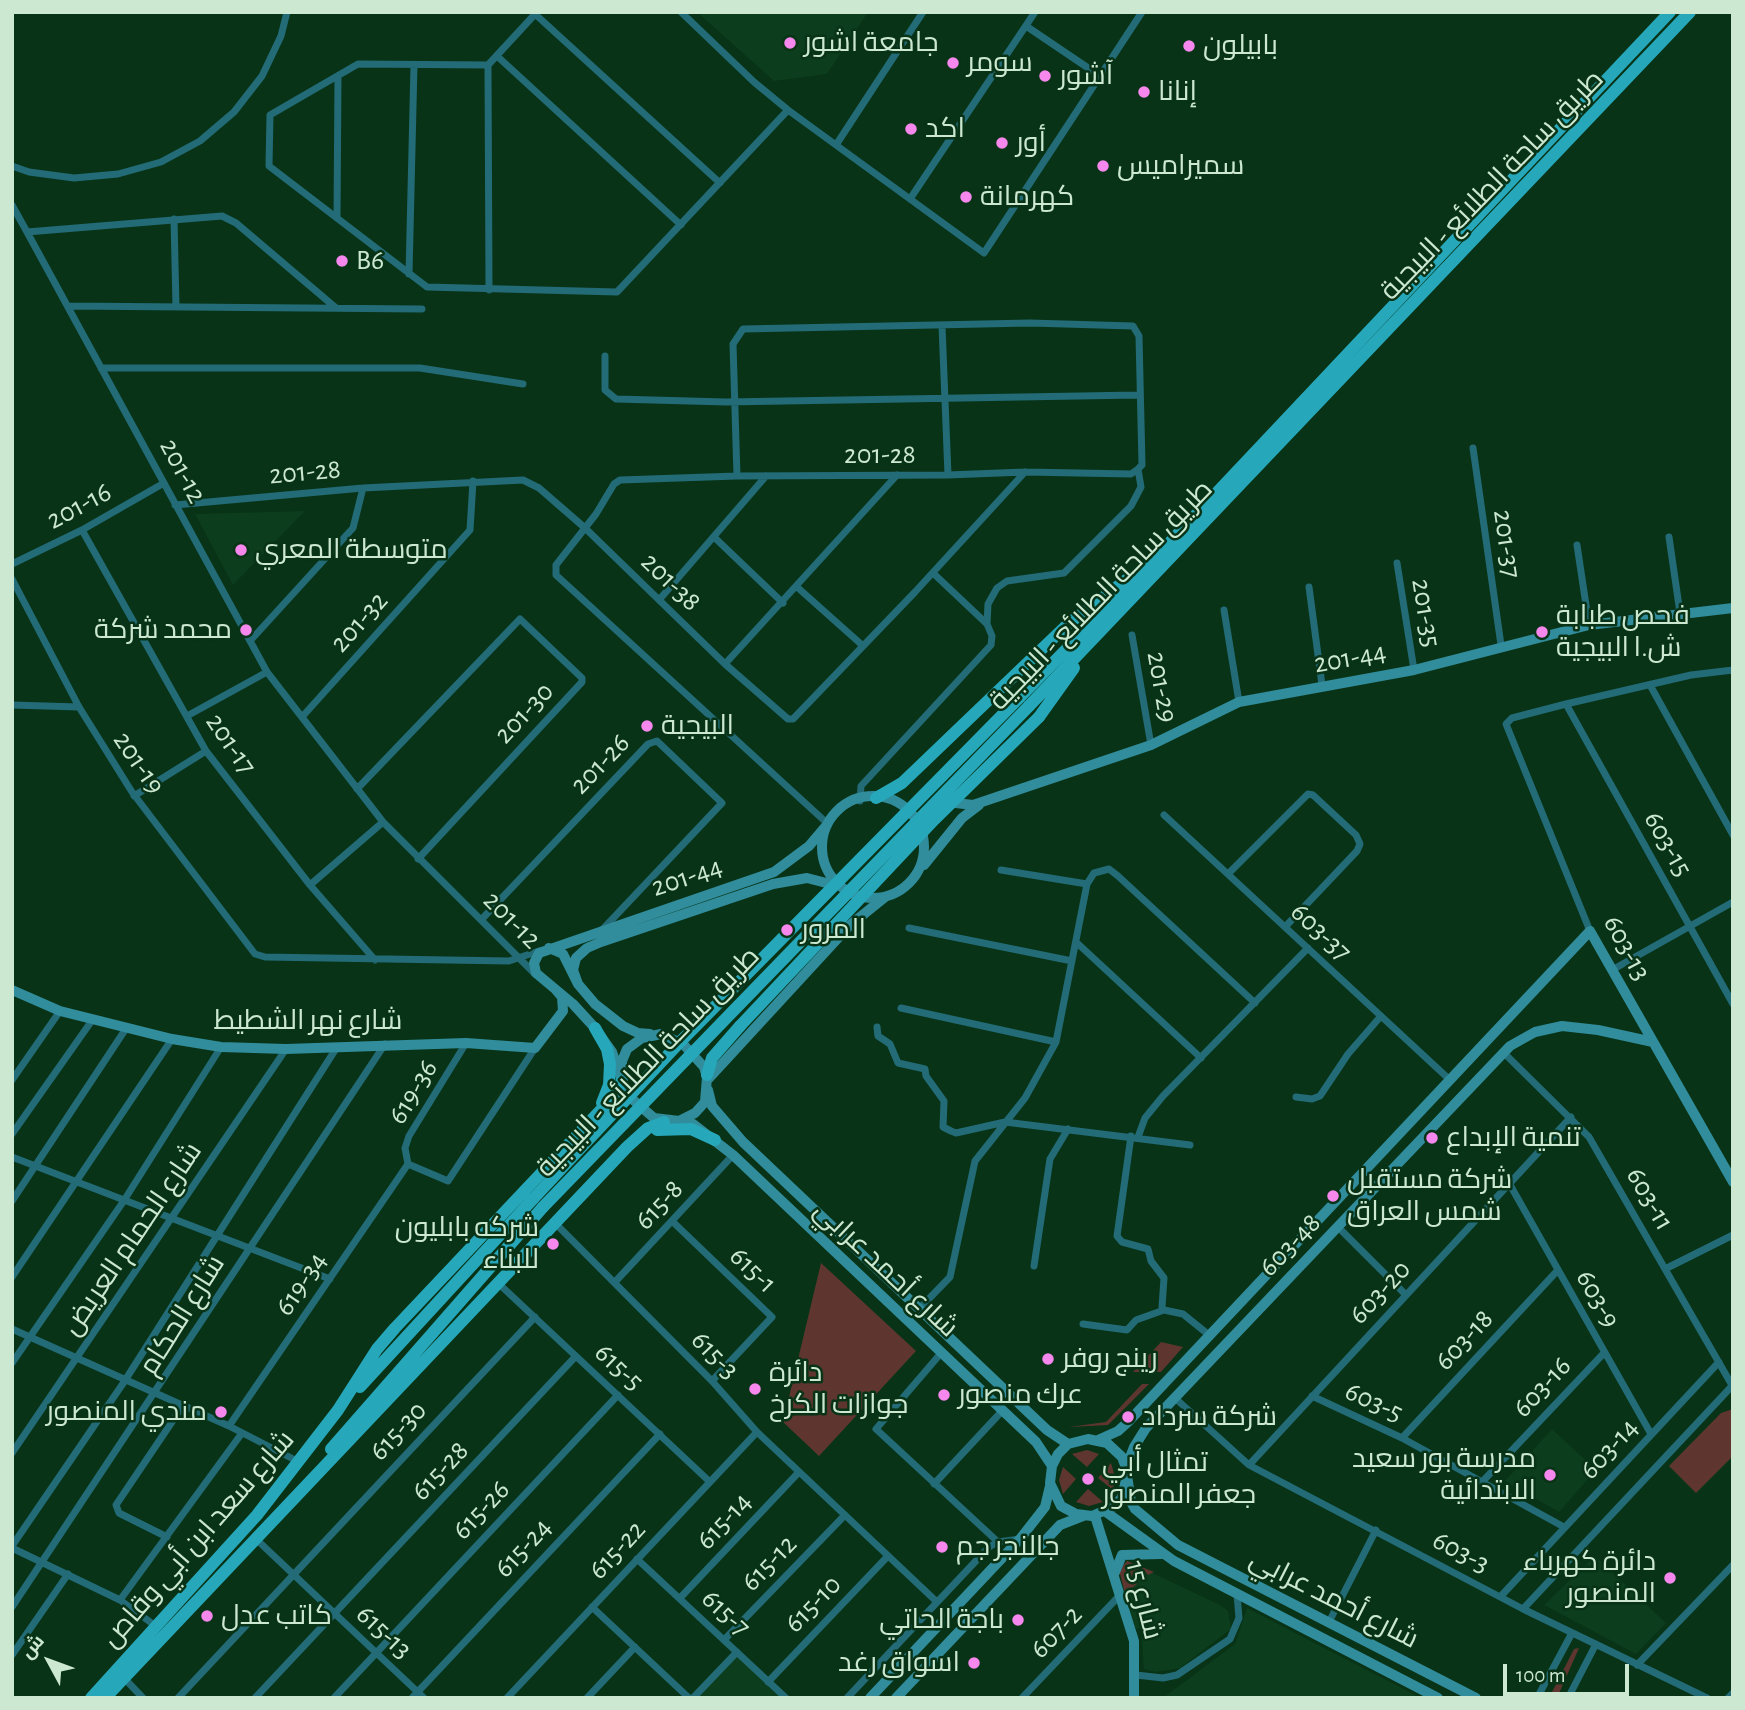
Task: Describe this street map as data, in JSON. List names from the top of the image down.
{
  "streets": {
    "main road": [
      "طريق ساحة الطلائع - البيجية",
      "201-12",
      "201-44",
      "603-13",
      "شارع نهر الشطيط",
      "603-48",
      "شارع أحمد عرابي",
      "شارع سعد ابن أبي وقاص",
      "شارع 15"
    ],
    "street": [
      "201-28",
      "201-16",
      "201-37",
      "201-38",
      "201-35",
      "201-32",
      "201-29",
      "201-30",
      "201-17",
      "201-19",
      "201-26",
      "603-15",
      "603-37",
      "619-36",
      "603-11",
      "615-8",
      "شارع الحمام العريض",
      "615-1",
      "619-34",
      "603-20",
      "603-9",
      "شارع الحكام",
      "603-18",
      "615-3",
      "615-5",
      "603-16",
      "603-5",
      "615-30",
      "603-14",
      "615-28",
      "615-26",
      "615-14",
      "615-24",
      "615-22",
      "603-3",
      "615-12",
      "615-10",
      "615-7",
      "615-13",
      "607-2"
    ]
  },
  "crossings": [
    ["201-28", "201-12"],
    ["201-28", "201-38"],
    ["201-28", "201-32"],
    ["201-12", "201-16"],
    ["201-12", "201-32"],
    ["201-12", "201-44"],
    ["201-12", "201-30"],
    ["201-12", "201-26"],
    ["201-12", "شارع أحمد عرابي"],
    ["201-16", "201-17"],
    ["201-37", "201-44"],
    ["201-35", "201-44"],
    ["201-44", "201-29"],
    ["201-44", "201-26"],
    ["201-17", "201-19"],
    ["603-15", "603-13"],
    ["603-37", "603-48"],
    ["603-13", "603-48"],
    ["شارع نهر الشطيط", "619-36"],
    ["شارع نهر الشطيط", "شارع الحمام العريض"],
    ["شارع نهر الشطيط", "شارع الحكام"],
    ["619-36", "619-34"],
    ["603-11", "603-48"],
    ["603-11", "603-20"],
    ["603-11", "603-14"],
    ["615-8", "شارع أحمد عرابي"],
    ["615-8", "615-1"],
    ["615-8", "615-3"],
    ["603-48", "شارع أحمد عرابي"],
    ["603-48", "603-3"],
    ["603-48", "شارع 15"],
    ["شارع أحمد عرابي", "شارع 15"],
    ["615-1", "615-3"],
    ["603-20", "603-9"],
    ["603-20", "603-5"],
    ["603-20", "603-3"],
    ["603-9", "603-18"],
    ["603-9", "603-16"],
    ["603-9", "603-14"],
    ["603-18", "603-5"],
    ["615-3", "615-14"],
    ["615-3", "615-22"],
    ["615-3", "615-12"],
    ["615-3", "615-10"],
    ["615-5", "615-30"],
    ["615-5", "615-28"],
    ["615-5", "615-26"],
    ["615-5", "615-24"],
    ["615-5", "615-22"],
    ["603-16", "603-5"],
    ["603-5", "603-14"],
    ["615-30", "615-13"],
    ["603-14", "603-3"],
    ["615-28", "615-13"],
    ["615-26", "615-13"],
    ["615-14", "615-7"],
    ["شارع سعد ابن أبي وقاص", "615-13"],
    ["615-24", "615-13"],
    ["615-22", "615-7"],
    ["615-12", "615-7"],
    ["شارع 15", "607-2"],
    ["615-10", "615-7"]
  ],
  "places": [
    "جامعة اشور",
    "بابيلون",
    "سومر",
    "آشور",
    "إنانا",
    "اكد",
    "أور",
    "سميراميس",
    "كهرمانة",
    "B6",
    "متوسطة المعري",
    "محمد شركة",
    "فحص طبابة ش.ا البيجية",
    "البيجية",
    "المرور",
    "تنمية الإبداع",
    "شركة مستقبل شمس العراق",
    "شركه بابليون للبناء",
    "رينج روفر",
    "دائرة جوازات الكرخ",
    "عرك منصور",
    "مندي المنصور",
    "شركة سرداد",
    "مدرسة بور سعيد الابتدائية",
    "تمثال أبي جعفر المنصور",
    "جالنجر جم",
    "دائرة كهرباء المنصور",
    "كاتب عدل",
    "باجة الحاتي",
    "اسواق رغد"
  ],
  "scale_bar": "100 m",
  "north": "top left"
}
